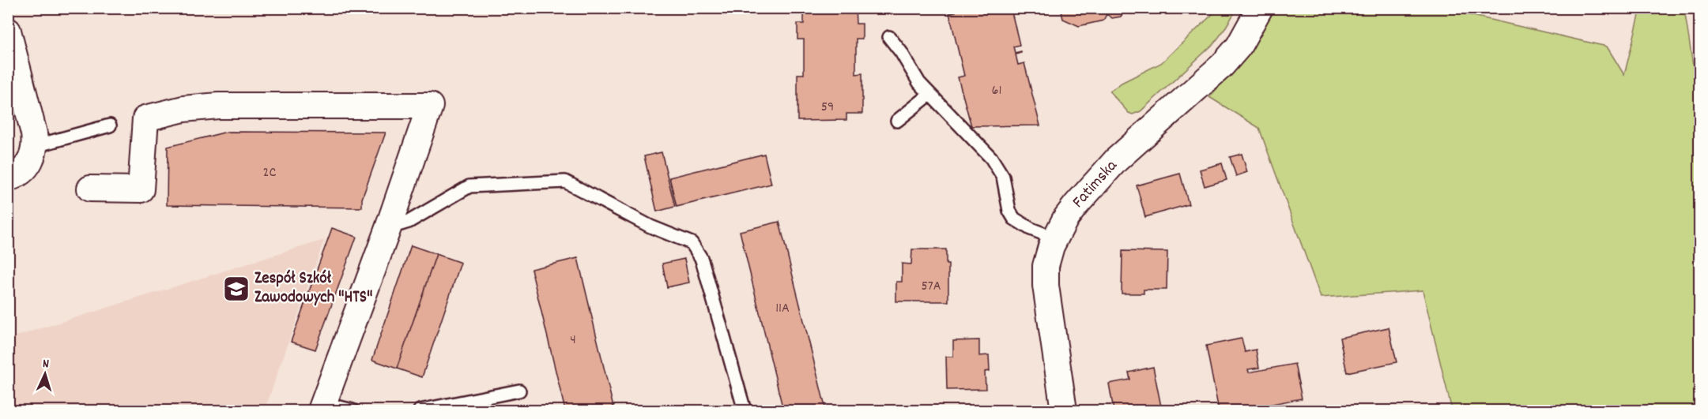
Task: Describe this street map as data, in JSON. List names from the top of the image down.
{
  "streets": {
    "street": ["Fatimska"]
  },
  "places": {
    "school or university": ["Zespół Szkół Zawodowych \"HTS\""]
  },
  "house_numbers": [
    "61",
    "59",
    "2C",
    "57A",
    "11A",
    "4"
  ],
  "north": "top"
}
